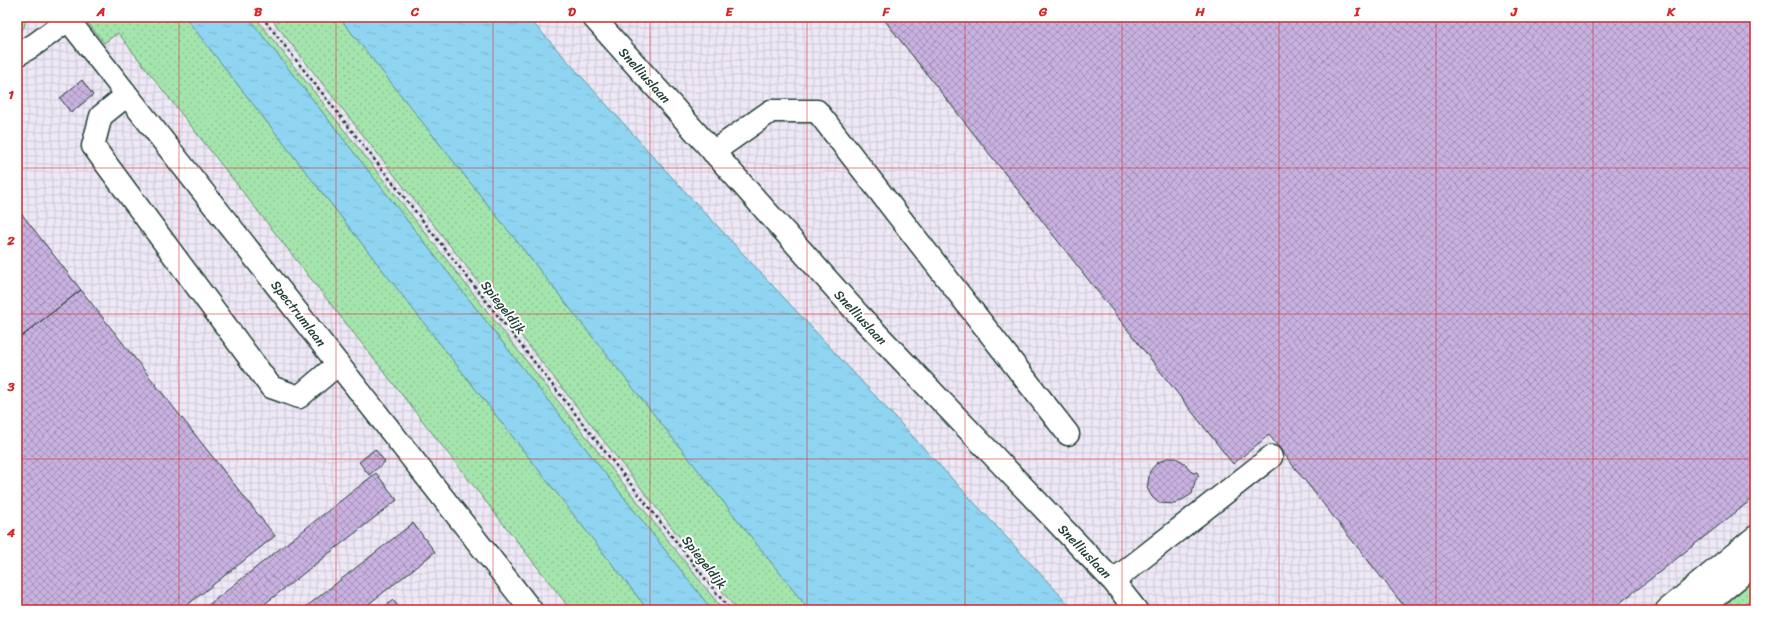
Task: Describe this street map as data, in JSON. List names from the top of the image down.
{
  "streets": {
    "street": ["Snelliuslaan", "Spectrumlaan"],
    "path": ["Spiegeldijk"]
  },
  "grid": {
    "columns": [
      "A",
      "B",
      "C",
      "D",
      "E",
      "F",
      "G",
      "H",
      "I",
      "J",
      "K"
    ],
    "rows": [
      "1",
      "2",
      "3",
      "4"
    ]
  }
}
